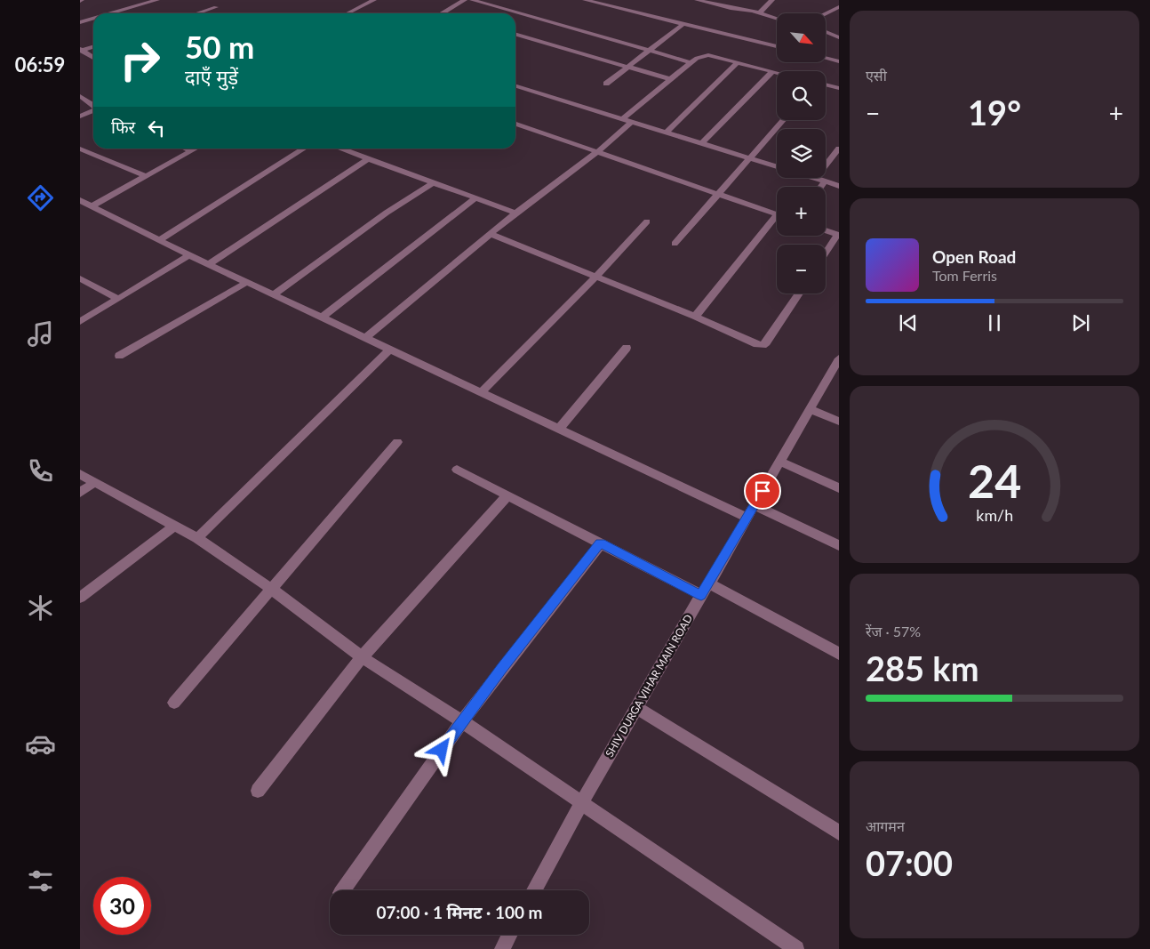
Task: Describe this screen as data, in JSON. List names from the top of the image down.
{
  "streets": {
    "street": ["SHIV DURGA VIHAR MAIN ROAD"]
  },
  "north": "bottom right",
  "page": {
    "tabs": "06:59",
    "tile": [
      "एसी",
      ["रेंज · 57%", "285 km"],
      ["आगमन", "07:00"]
    ],
    "map_buttons": ["+", "−"],
    "turn": ["50 m", "दाएँ मुड़ें"],
    "heat": ["−", "19°", "+"],
    "then": "फिर",
    "song": ["Open Road", "Tom Ferris"],
    "limit": "30",
    "trip": "07:00 · 1 मिनट · 100 m",
    "gauge": ["24", "km/h"]
  }
}
